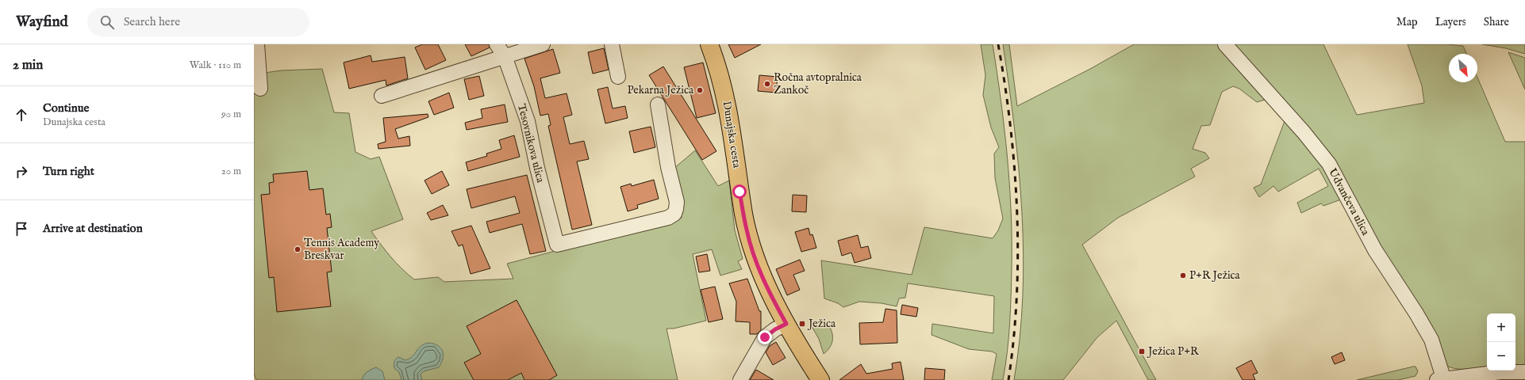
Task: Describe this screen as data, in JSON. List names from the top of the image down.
{
  "streets": {
    "main road": ["Dunajska cesta"],
    "street": ["Tesovnikova ulica", "Udvančeva ulica"]
  },
  "places": {
    "other": [
      "Ročna avtopralnica Zankoč",
      "Pekarna Ježica",
      "Tennis Academy Breskvar",
      "P+R Ježica"
    ],
    "transit": ["Ježica", "Ježica P+R"]
  },
  "north": "bottom right",
  "page": {
    "header": "Wayfind",
    "search": "Search here",
    "nav": ["Map", "Layers", "Share"],
    "heading": ["2 min", "Walk · 110 m"],
    "list": [
      ["Continue", "Dunajska cesta", "90 m"],
      ["Turn right", "20 m"],
      "Arrive at destination"
    ],
    "map_buttons": ["+", "−"]
  }
}
